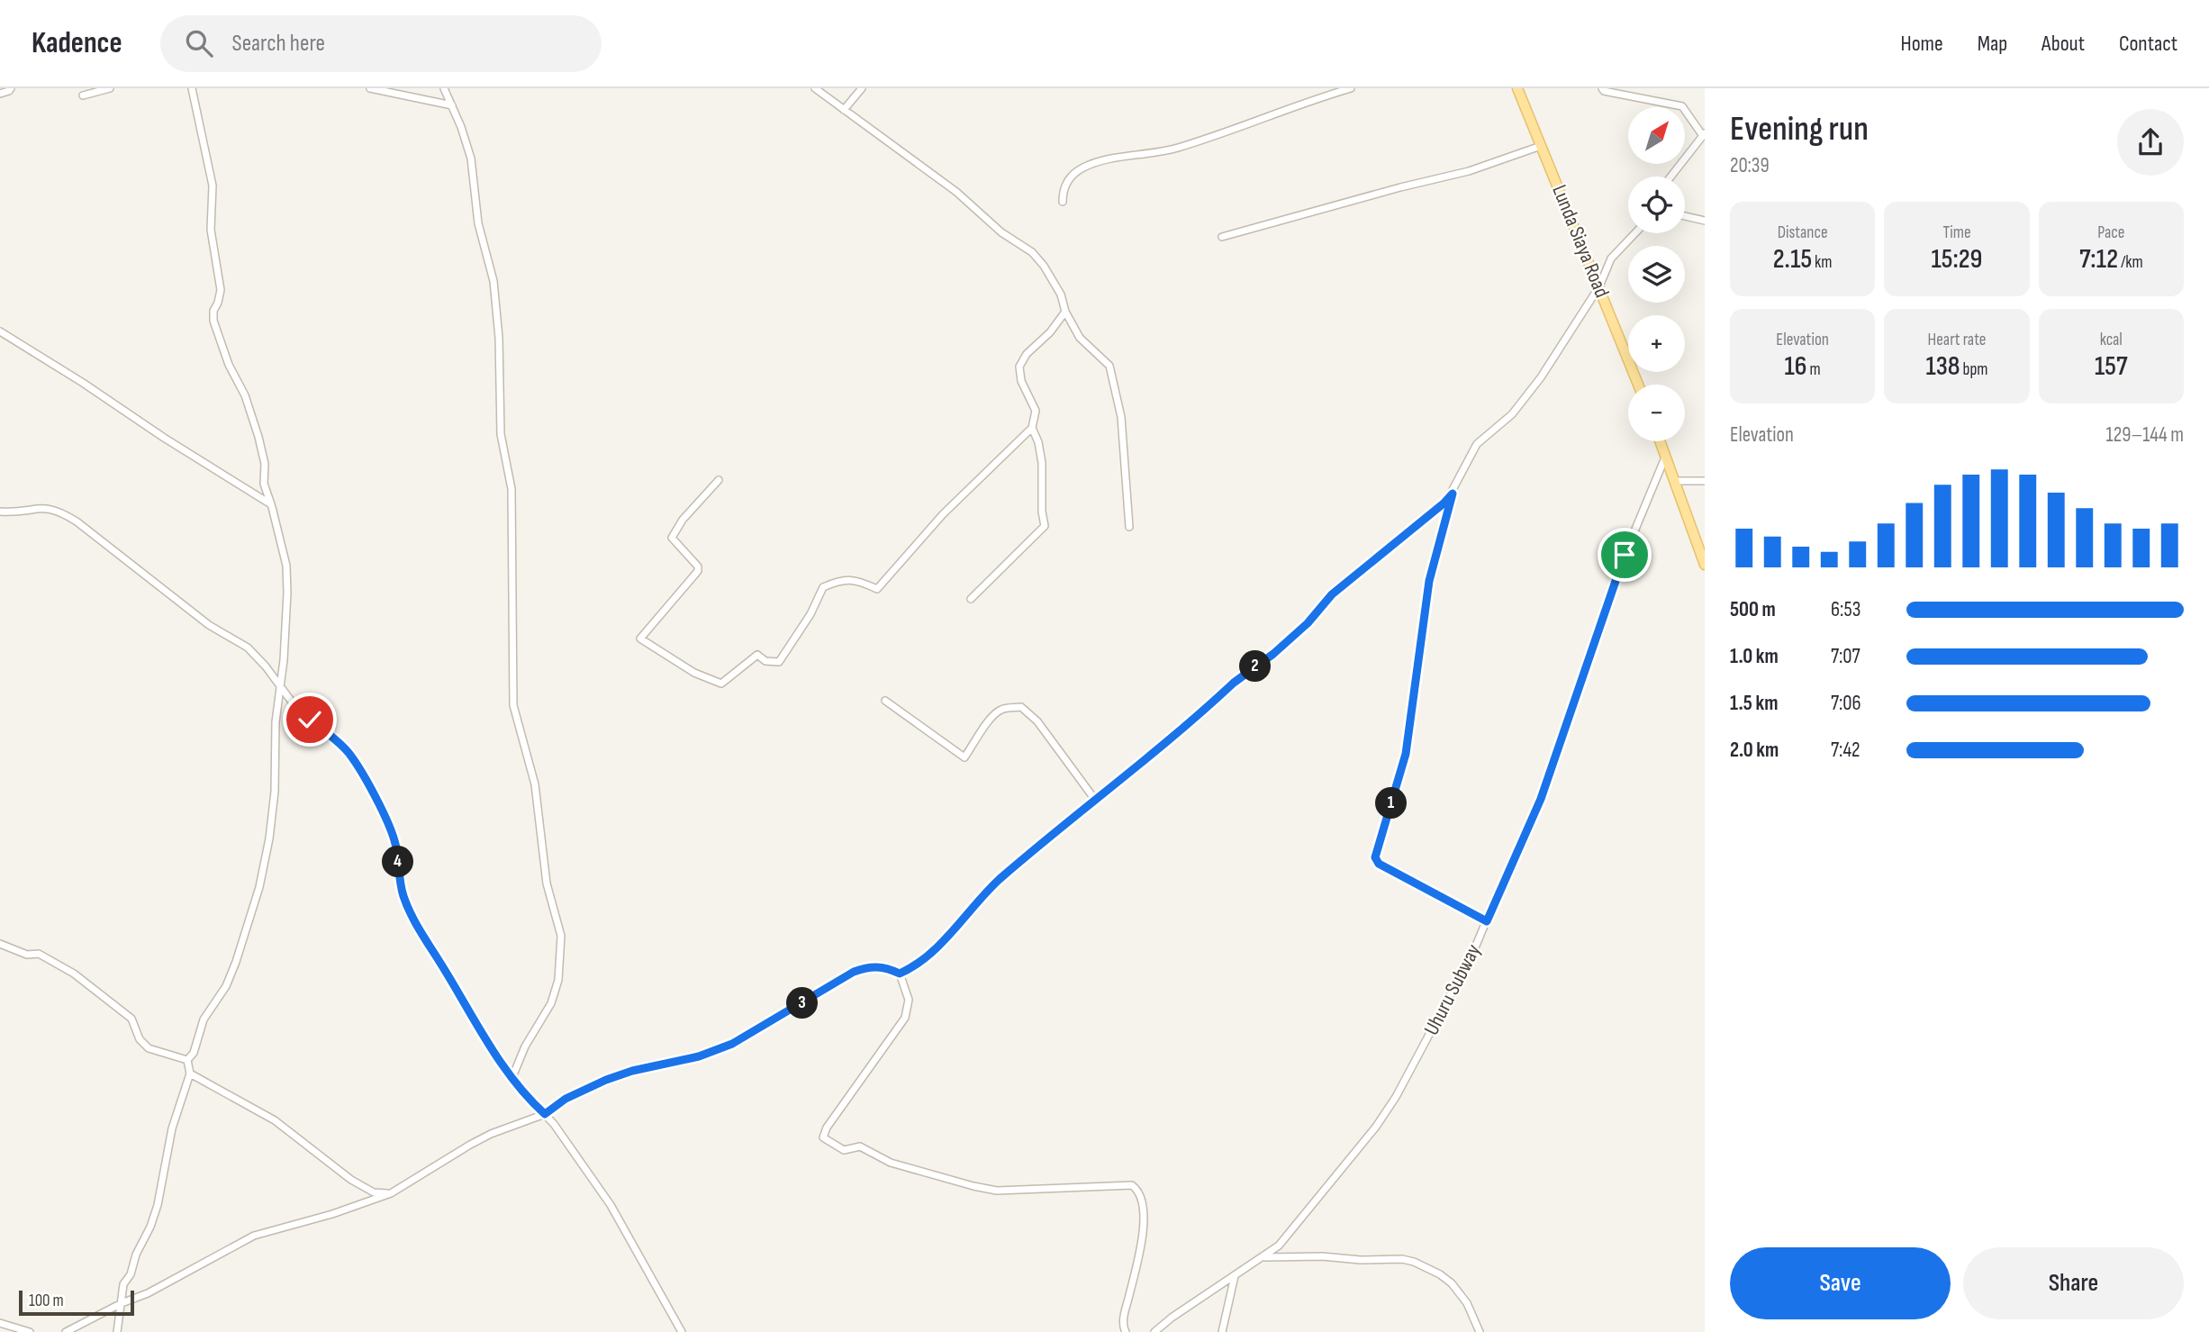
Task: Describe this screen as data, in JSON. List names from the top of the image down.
{
  "streets": {
    "main road": ["Lunda Siaya Road"],
    "street": ["Uhuru Subway"]
  },
  "scale_bar": "100 m",
  "north": "top right",
  "page": {
    "header": "Kadence",
    "search": "Search here",
    "nav": [
      "Home",
      "Map",
      "About",
      "Contact"
    ],
    "heading": ["Evening run", "20:39"],
    "map_buttons": ["+", "−"],
    "stats": [
      ["Distance", "2.15 km"],
      ["Time", "15:29"],
      ["Pace", "7:12 /km"],
      ["Elevation", "16 m"],
      ["Heart rate", "138 bpm"],
      ["kcal", "157"]
    ],
    "chart": ["Elevation", "129–144 m"],
    "list": [
      {
        "name": "500 m",
        "note": "6:53"
      },
      {
        "name": "1.0 km",
        "note": "7:07"
      },
      {
        "name": "1.5 km",
        "note": "7:06"
      },
      {
        "name": "2.0 km",
        "note": "7:42"
      }
    ],
    "pins": [
      "2",
      "1",
      "4",
      "3"
    ],
    "buttons": ["Save", "Share"],
    "scale": "100 m"
  }
}
